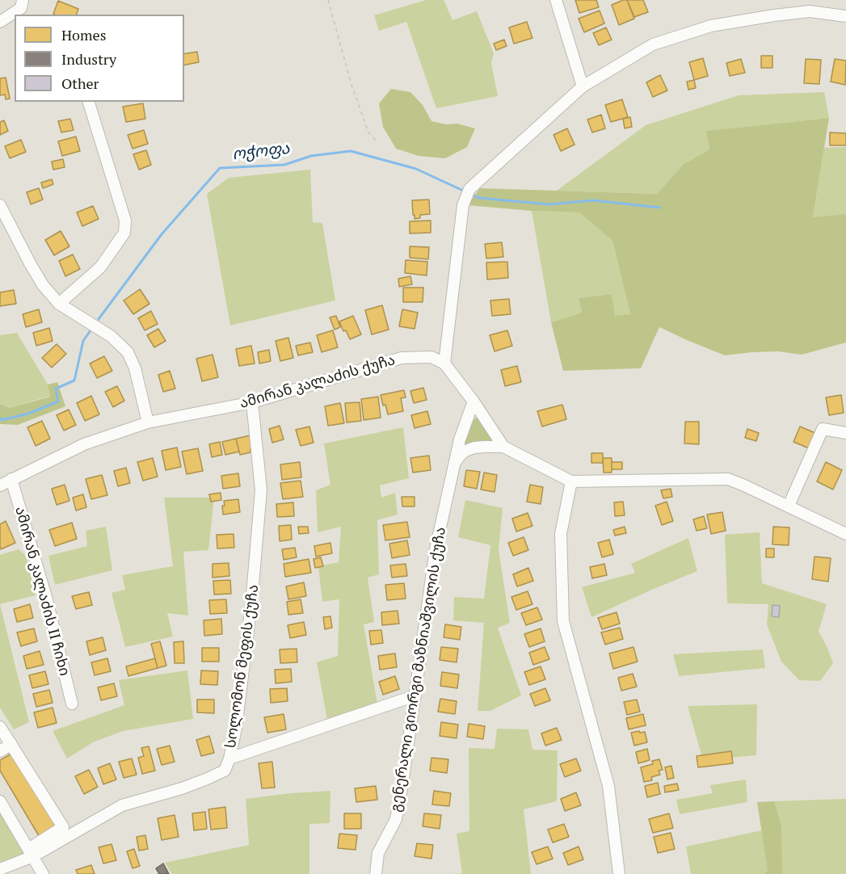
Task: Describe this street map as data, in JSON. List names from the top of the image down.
{
  "streets": {
    "street": [
      "ამირან კალაძის ქუჩა",
      "ამირან კალაძის II ჩიხი",
      "სოლომონ მეფის ქუჩა",
      "გენერალი გიორგი მაზნიაშვილის ქუჩა"
    ]
  },
  "crossings": [
    ["ამირან კალაძის ქუჩა", "ამირან კალაძის II ჩიხი"],
    ["ამირან კალაძის ქუჩა", "სოლომონ მეფის ქუჩა"]
  ],
  "water": ["ოჭოფა"],
  "legend": ["Homes", "Industry", "Other"]
}
